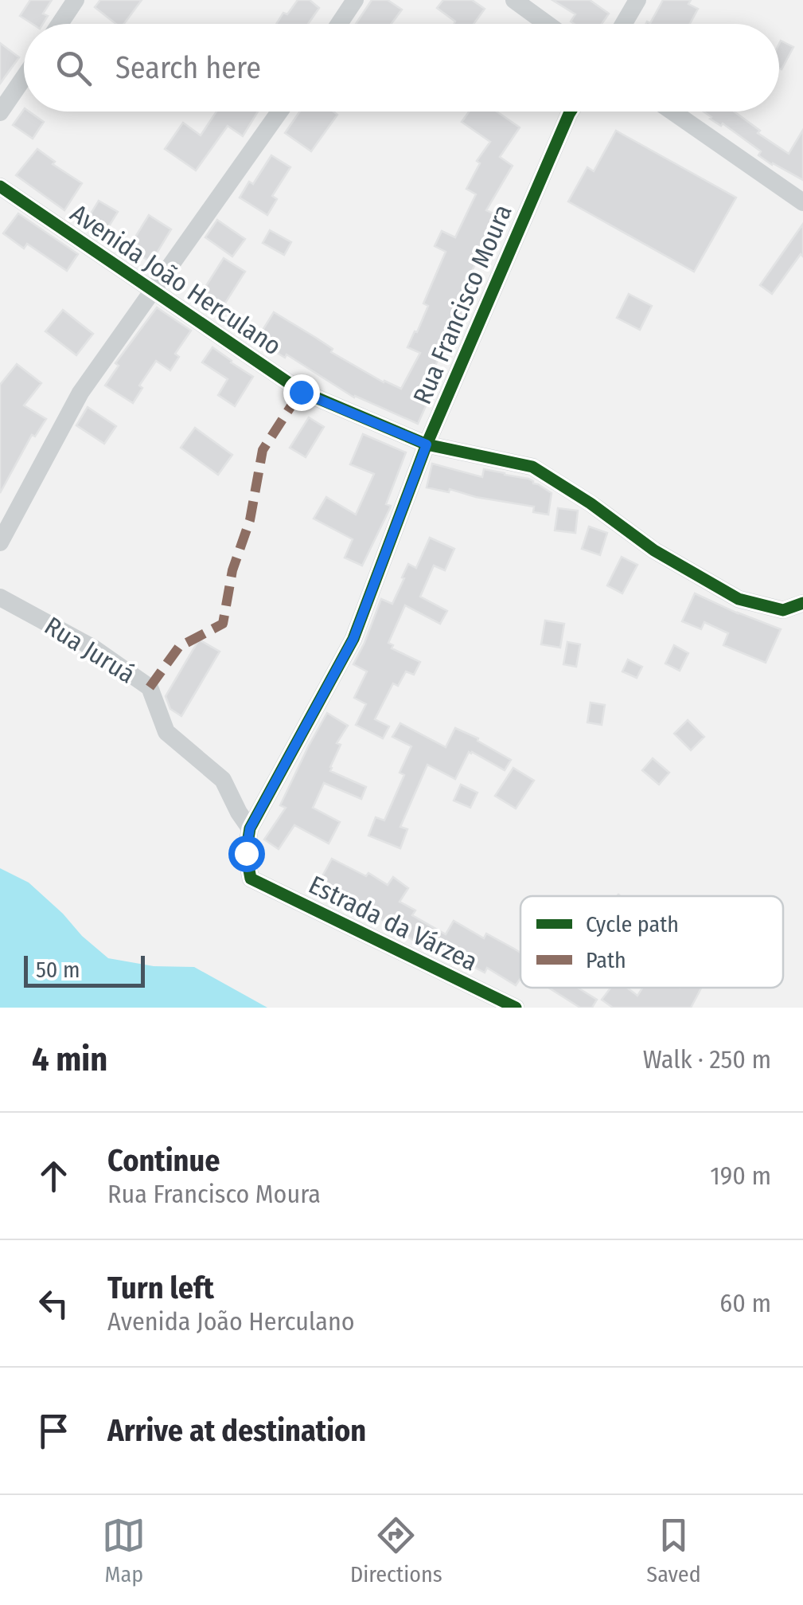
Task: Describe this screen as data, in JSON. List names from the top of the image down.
{
  "streets": {
    "street": [
      "Avenida João Herculano",
      "Rua Francisco Moura",
      "Rua Juruá",
      "Estrada da Várzea"
    ]
  },
  "crossings": [
    ["Avenida João Herculano", "Rua Francisco Moura"],
    ["Rua Francisco Moura", "Rua Juruá"],
    ["Rua Francisco Moura", "Estrada da Várzea"]
  ],
  "legend": ["Cycle path", "Path"],
  "scale_bar": "50 m",
  "page": {
    "search": "Search here",
    "scale": "50 m",
    "heading": ["4 min", "Walk · 250 m"],
    "list": [
      ["Continue", "Rua Francisco Moura", "190 m"],
      ["Turn left", "Avenida João Herculano", "60 m"],
      "Arrive at destination"
    ],
    "nav": ["Map", "Directions", "Saved"]
  }
}
